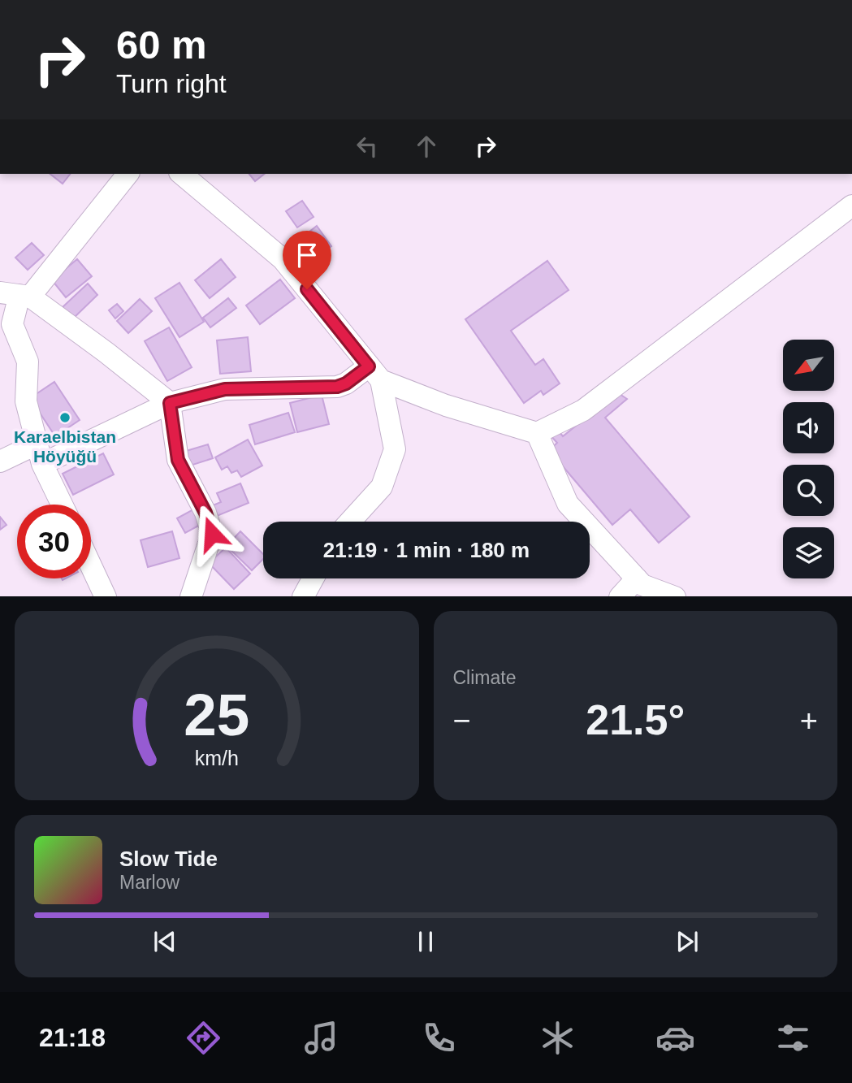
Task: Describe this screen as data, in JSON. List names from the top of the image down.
{
  "places": ["Karaelbistan Höyüğü"],
  "north": "bottom left",
  "page": {
    "turn": ["60 m", "Turn right"],
    "limit": "30",
    "trip": "21:19 · 1 min · 180 m",
    "tile": "Climate",
    "heat": ["−", "21.5°", "+"],
    "song": ["Slow Tide", "Marlow"],
    "tabs": "21:18",
    "gauge": ["25", "km/h"]
  }
}
